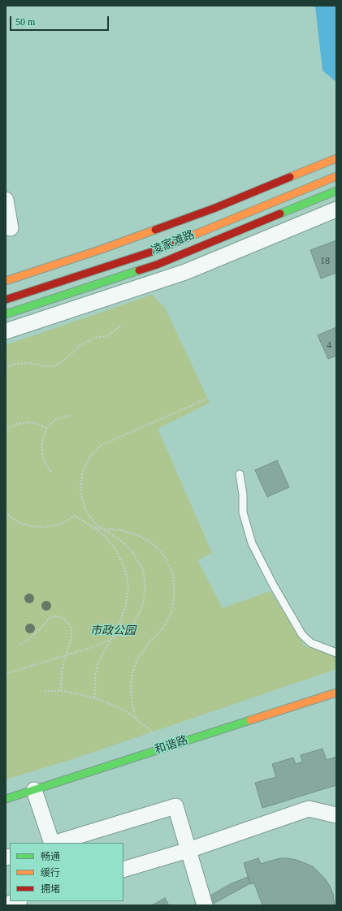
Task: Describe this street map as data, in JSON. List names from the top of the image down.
{
  "streets": {
    "main road": ["凌家滩路", "和谐路"]
  },
  "parks": ["市政公园"],
  "house_numbers": ["18", "4"],
  "legend": ["畅通", "缓行", "拥堵"],
  "scale_bar": "50 m"
}
